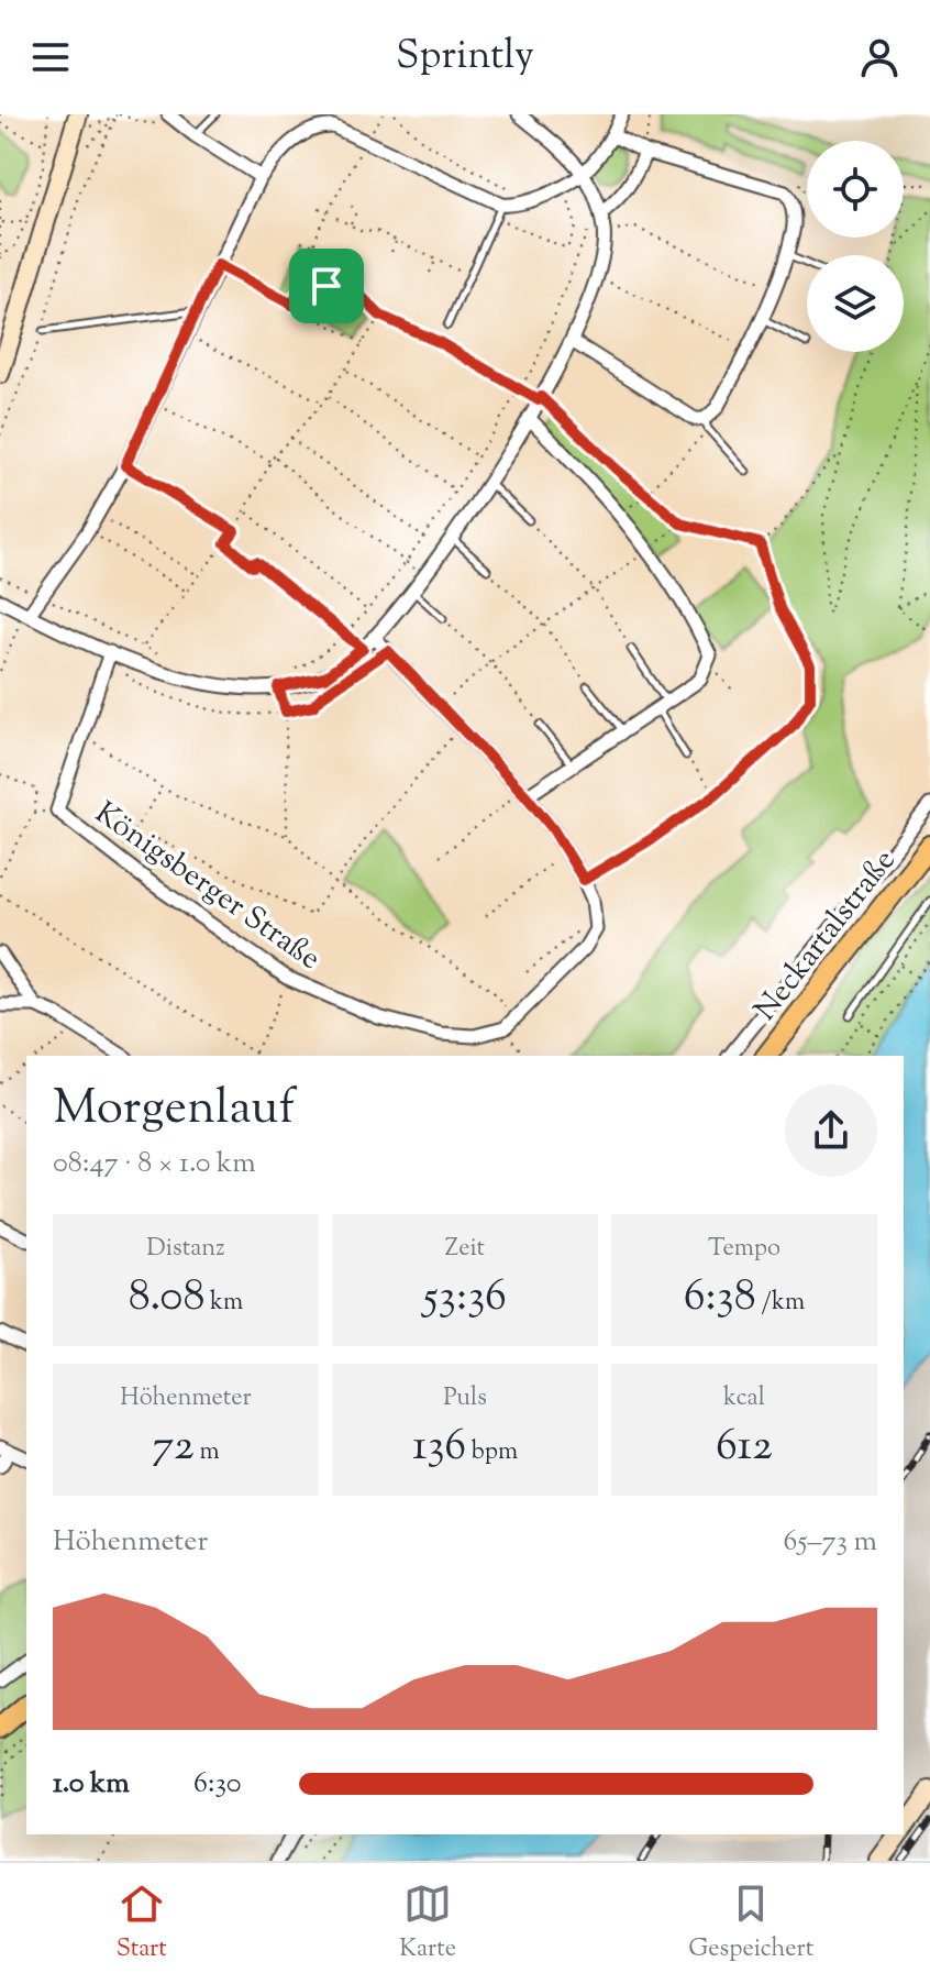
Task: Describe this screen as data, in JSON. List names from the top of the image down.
{
  "streets": {
    "main road": ["Neckartalstraße"],
    "street": ["Königsberger Straße"]
  },
  "page": {
    "header": "Sprintly",
    "heading": ["Morgenlauf", "08:47 · 8 × 1.0 km"],
    "stats": [
      ["Distanz", "8.08 km"],
      ["Zeit", "53:36"],
      ["Tempo", "6:38 /km"],
      ["Höhenmeter", "72 m"],
      ["Puls", "136 bpm"],
      ["kcal", "612"]
    ],
    "chart": ["Höhenmeter", "65–73 m"],
    "list": [
      {
        "name": "1.0 km",
        "note": "6:30"
      }
    ],
    "tabs": ["Start", "Karte", "Gespeichert"]
  }
}
